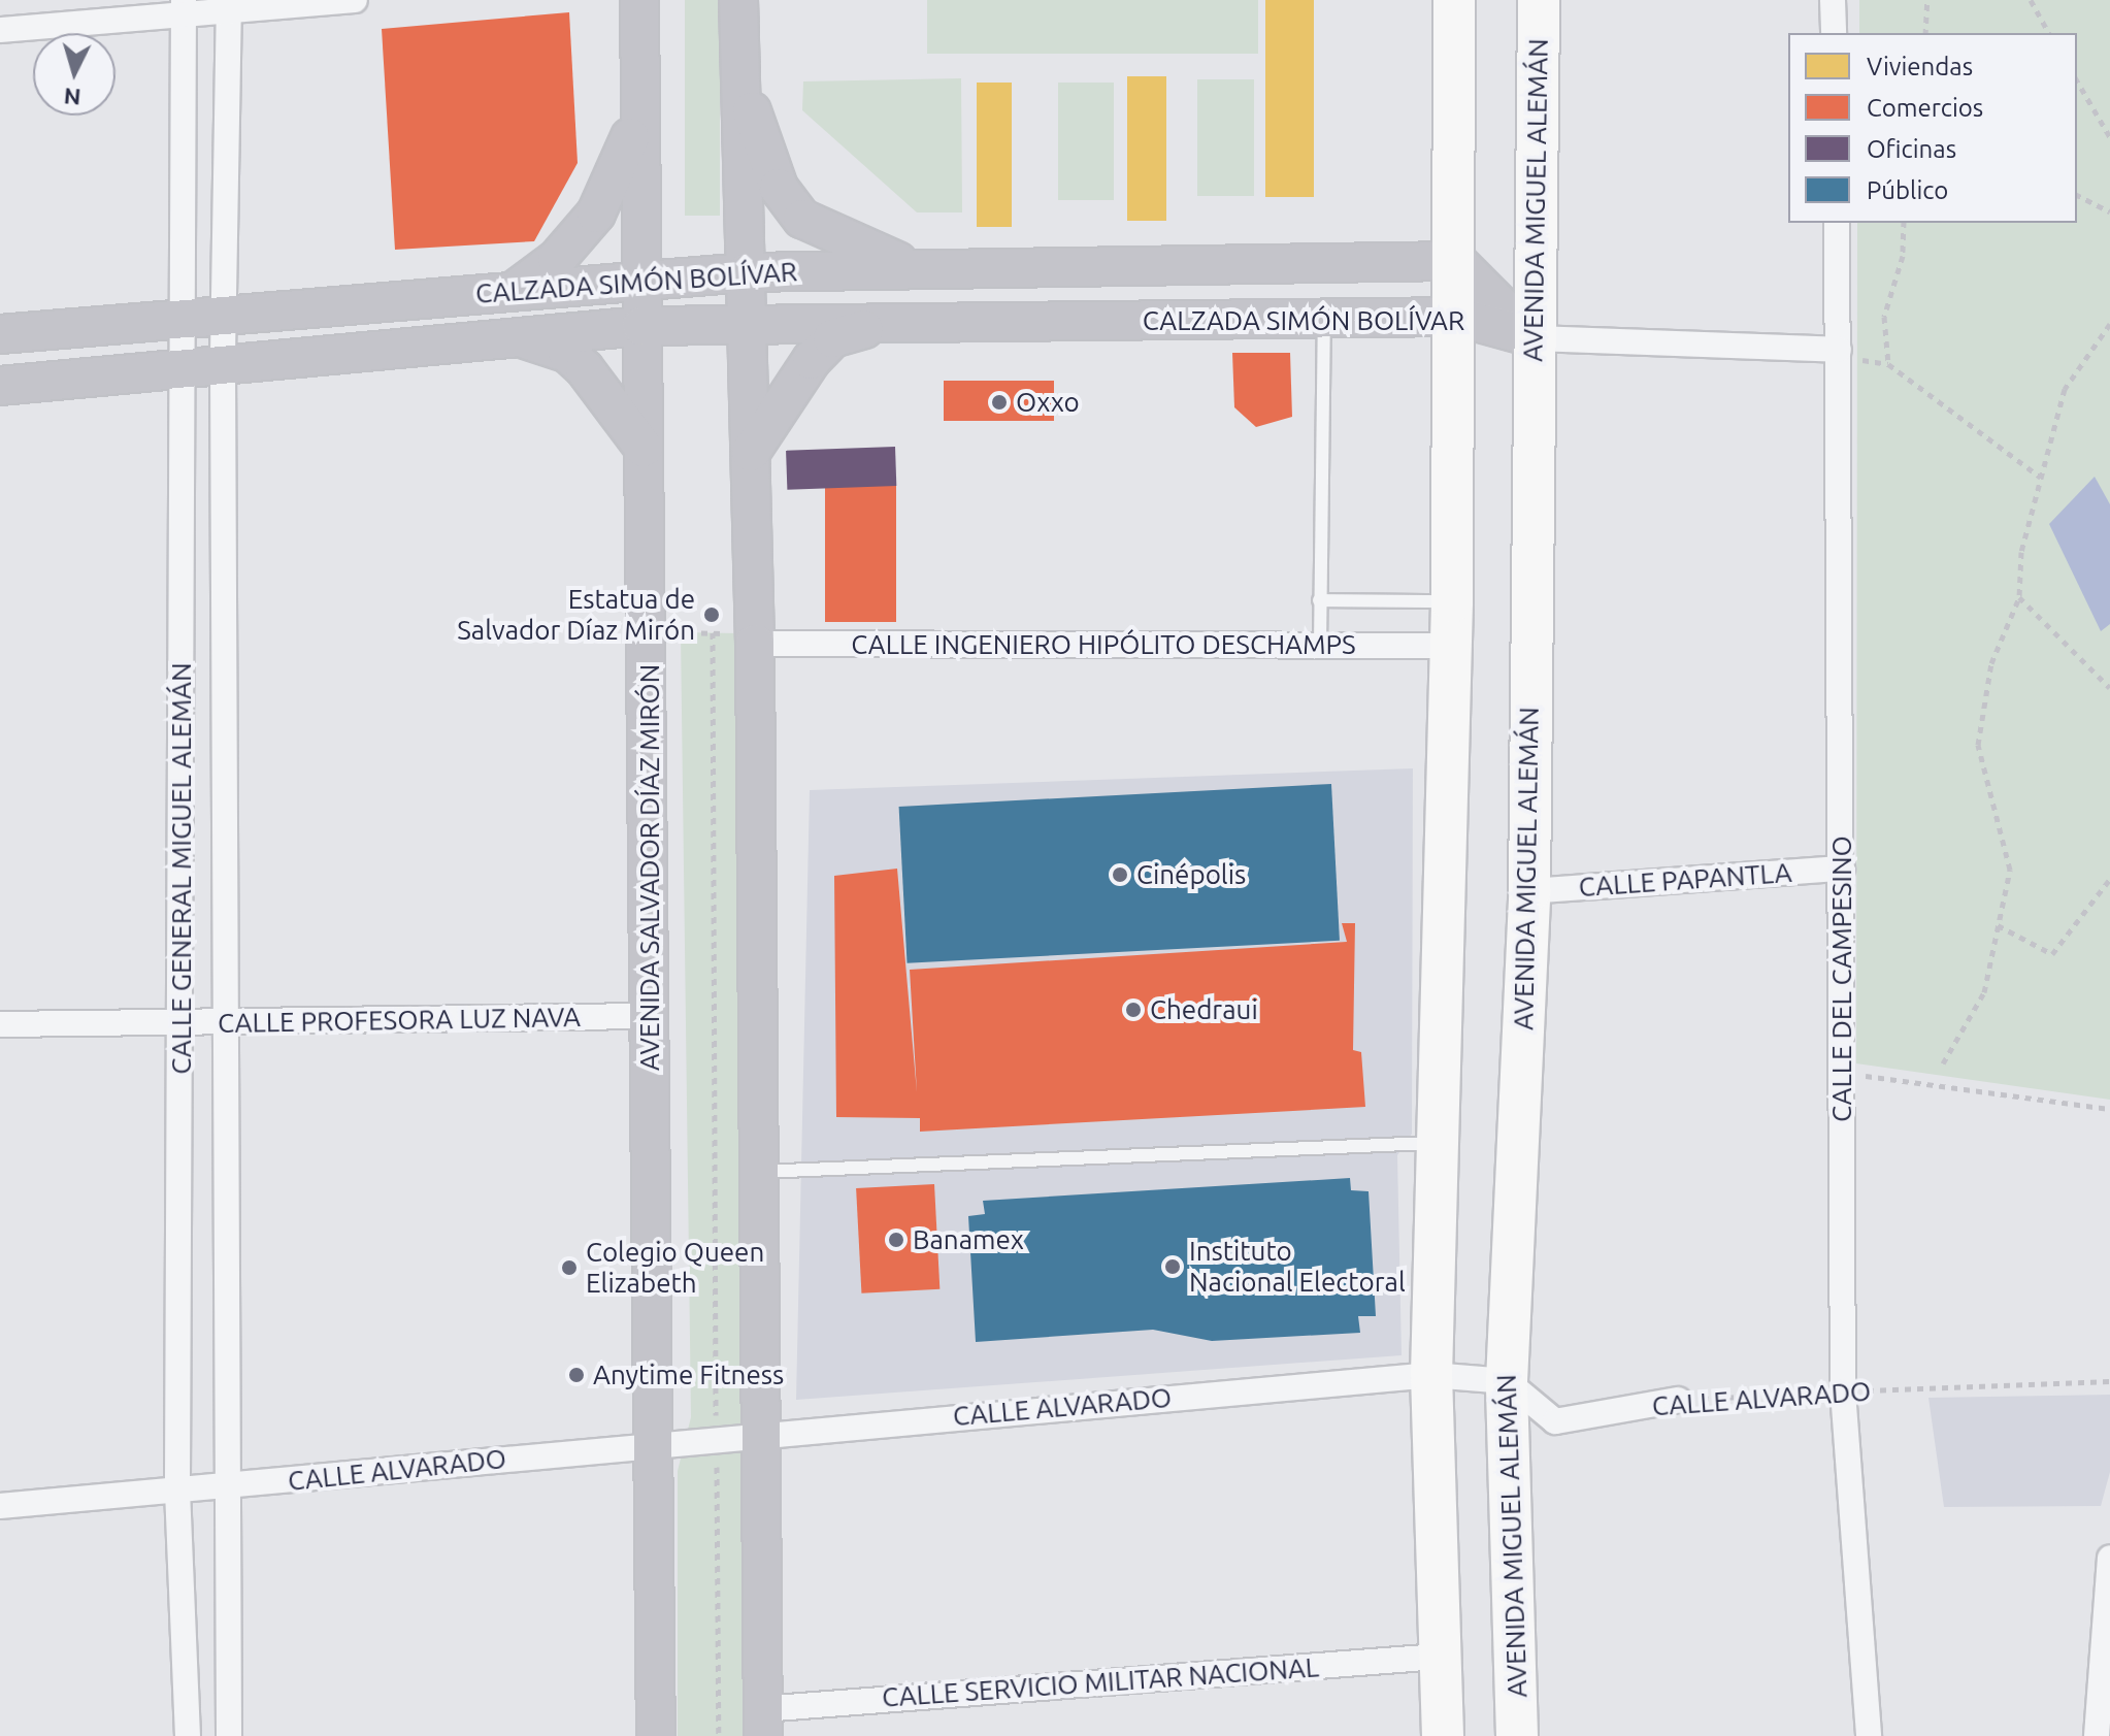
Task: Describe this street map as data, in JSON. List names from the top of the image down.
{
  "streets": {
    "main road": ["AVENIDA MIGUEL ALEMÁN", "CALZADA SIMÓN BOLÍVAR", "AVENIDA SALVADOR DÍAZ MIRÓN"],
    "street": [
      "CALLE INGENIERO HIPÓLITO DESCHAMPS",
      "CALLE GENERAL MIGUEL ALEMÁN",
      "CALLE PAPANTLA",
      "CALLE DEL CAMPESINO",
      "CALLE PROFESORA LUZ NAVA",
      "CALLE ALVARADO",
      "CALLE SERVICIO MILITAR NACIONAL"
    ]
  },
  "crossings": [
    ["AVENIDA MIGUEL ALEMÁN", "CALZADA SIMÓN BOLÍVAR"],
    ["AVENIDA MIGUEL ALEMÁN", "CALLE PAPANTLA"],
    ["AVENIDA MIGUEL ALEMÁN", "CALLE ALVARADO"],
    ["CALZADA SIMÓN BOLÍVAR", "AVENIDA SALVADOR DÍAZ MIRÓN"],
    ["CALZADA SIMÓN BOLÍVAR", "CALLE GENERAL MIGUEL ALEMÁN"],
    ["AVENIDA SALVADOR DÍAZ MIRÓN", "CALLE PROFESORA LUZ NAVA"],
    ["AVENIDA SALVADOR DÍAZ MIRÓN", "CALLE ALVARADO"],
    ["CALLE GENERAL MIGUEL ALEMÁN", "CALLE PROFESORA LUZ NAVA"],
    ["CALLE GENERAL MIGUEL ALEMÁN", "CALLE ALVARADO"],
    ["CALLE PAPANTLA", "CALLE DEL CAMPESINO"],
    ["CALLE DEL CAMPESINO", "CALLE ALVARADO"]
  ],
  "places": [
    "Oxxo",
    "Estatua de Salvador Díaz Mirón",
    "Cinépolis",
    "Chedraui",
    "Banamex",
    "Instituto Nacional Electoral",
    "Colegio Queen Elizabeth",
    "Anytime Fitness"
  ],
  "legend": [
    "Viviendas",
    "Comercios",
    "Oficinas",
    "Público"
  ],
  "north": "bottom"
}
